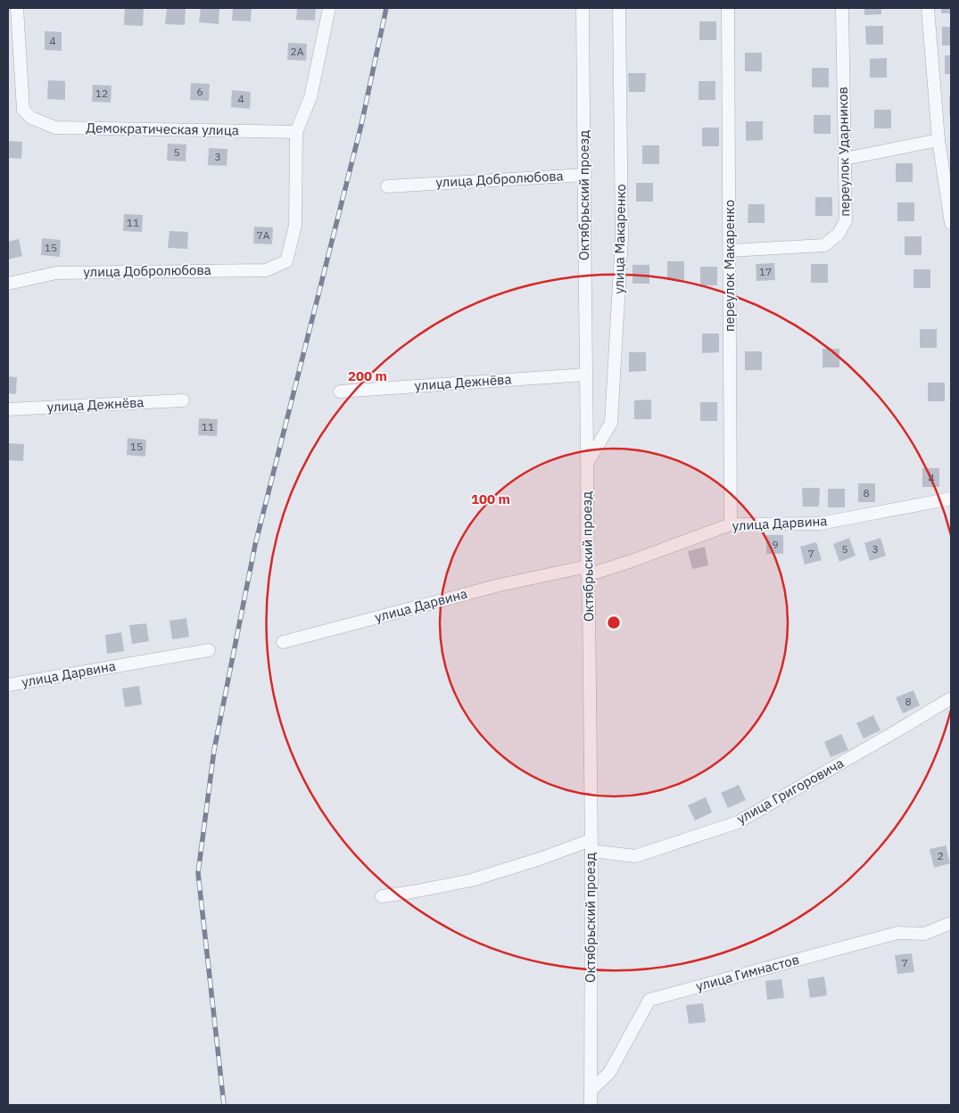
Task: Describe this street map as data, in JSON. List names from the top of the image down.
{
  "streets": {
    "street": [
      "Демократическая улица",
      "переулок Ударников",
      "улица Добролюбова",
      "Октябрьский проезд",
      "улица Макаренко",
      "переулок Макаренко",
      "улица Дежнёва",
      "улица Дарвина",
      "улица Григоровича",
      "улица Гимнастов"
    ]
  },
  "crossings": [
    ["Демократическая улица", "улица Добролюбова"],
    ["переулок Ударников", "переулок Макаренко"],
    ["улица Добролюбова", "Октябрьский проезд"],
    ["Октябрьский проезд", "улица Макаренко"],
    ["Октябрьский проезд", "улица Дежнёва"],
    ["Октябрьский проезд", "улица Дарвина"],
    ["Октябрьский проезд", "улица Григоровича"],
    ["Октябрьский проезд", "улица Гимнастов"],
    ["переулок Макаренко", "улица Дарвина"]
  ],
  "house_numbers": [
    "4",
    "2А",
    "6",
    "12",
    "4",
    "5",
    "3",
    "11",
    "7А",
    "15",
    "17",
    "11",
    "15",
    "4",
    "8",
    "9",
    "5",
    "3",
    "7",
    "8",
    "2",
    "7"
  ],
  "rings": ["200 m", "100 m"]
}
